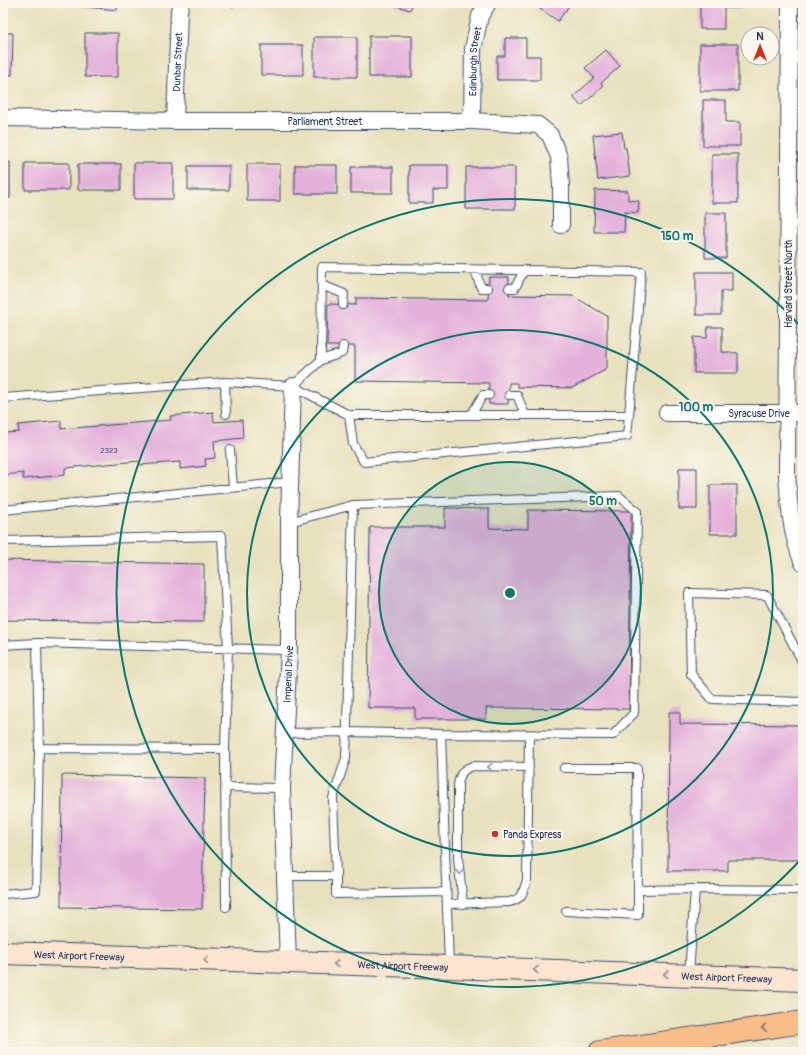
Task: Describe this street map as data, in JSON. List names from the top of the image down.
{
  "streets": {
    "main road": ["West Airport Freeway"],
    "street": [
      "Edinburgh Street",
      "Dunbar Street",
      "Parliament Street",
      "Harvard Street North",
      "Syracuse Drive",
      "Imperial Drive"
    ]
  },
  "crossings": [
    ["Edinburgh Street", "Parliament Street"],
    ["Dunbar Street", "Parliament Street"],
    ["Harvard Street North", "Syracuse Drive"],
    ["Imperial Drive", "West Airport Freeway"]
  ],
  "one_way": ["West Airport Freeway"],
  "places": ["Panda Express"],
  "house_numbers": ["2323"],
  "north": "top",
  "rings": ["150 m", "100 m", "50 m"]
}
